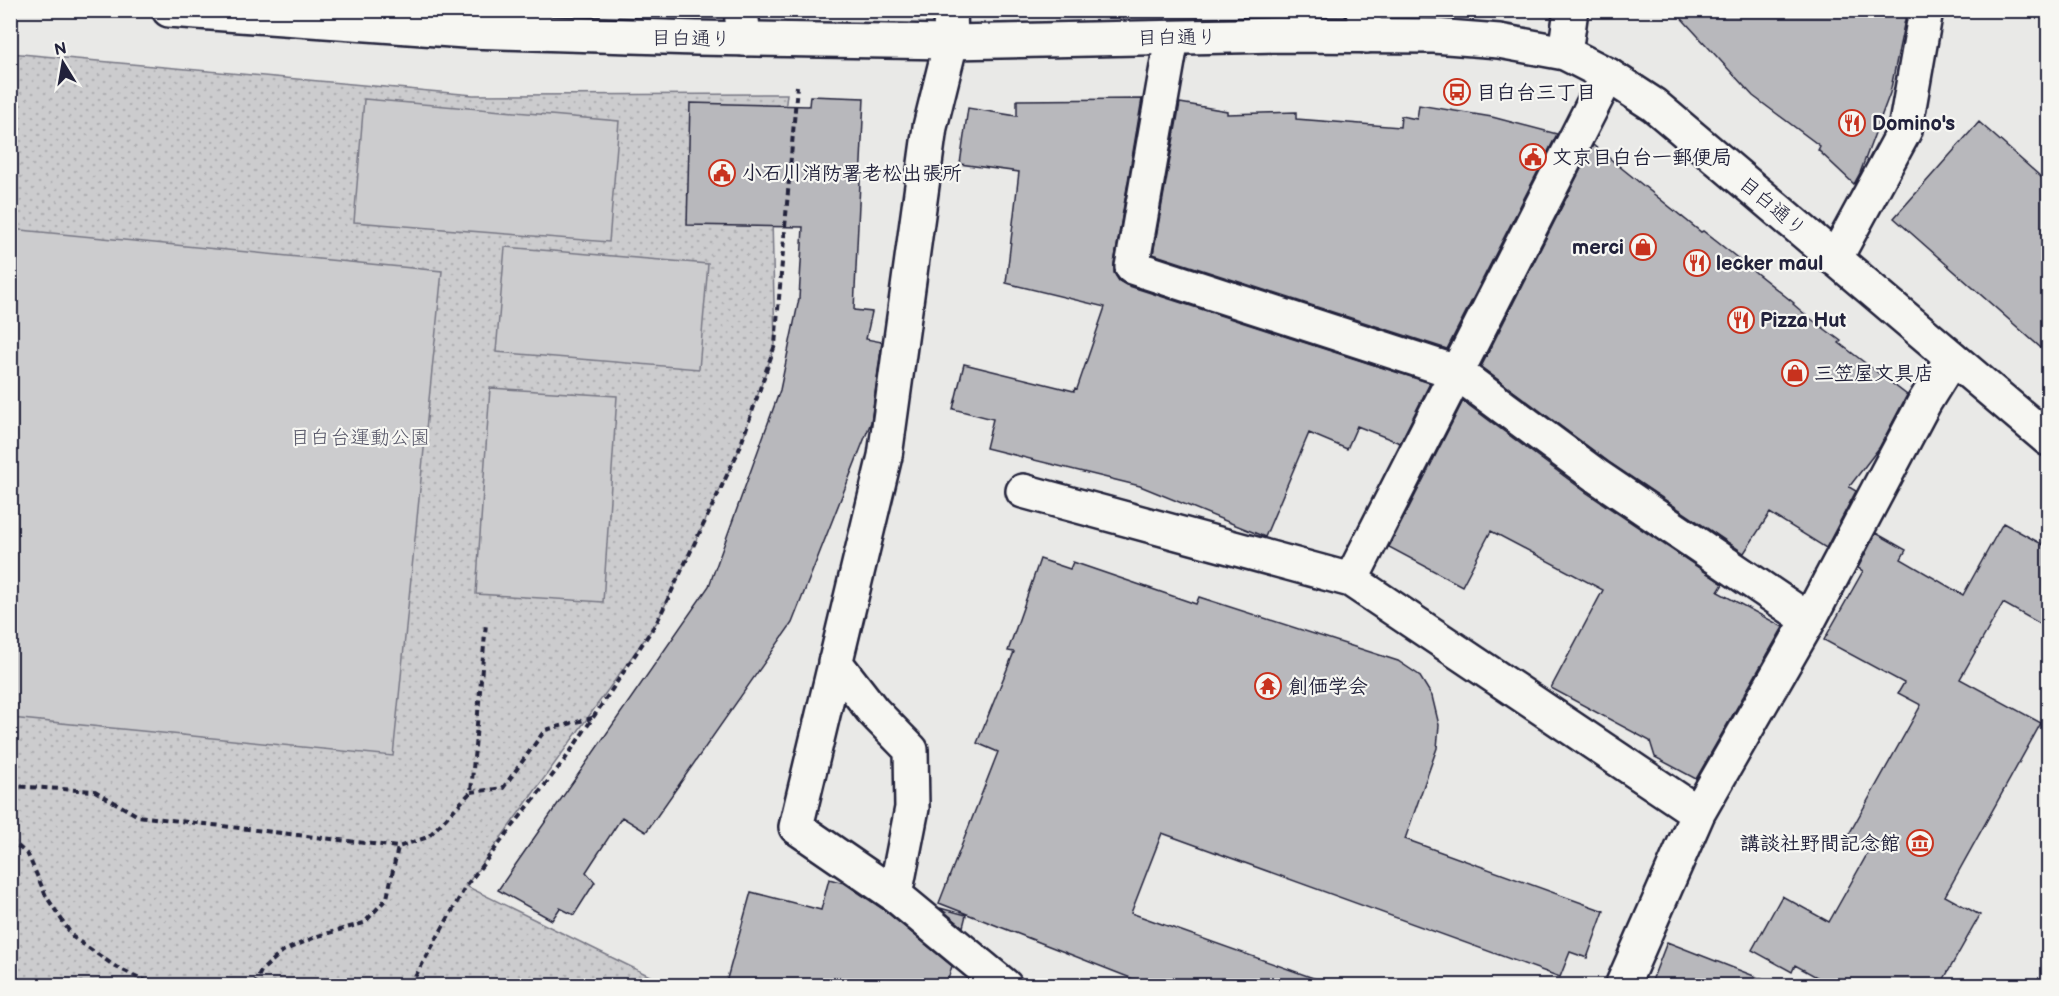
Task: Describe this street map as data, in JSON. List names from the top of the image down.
{
  "streets": {
    "street": ["目白通り"]
  },
  "parks": ["目白台運動公園"],
  "places": {
    "bus stop": ["目白台三丁目"],
    "restaurant": ["Domino's", "lecker maul", "Pizza Hut"],
    "public building": ["文京目白台一郵便局", "小石川消防署老松出張所"],
    "shop": ["merci", "三笠屋文具店"],
    "temple": ["創価学会"],
    "museum": ["講談社野間記念館"]
  },
  "north": "top"
}
